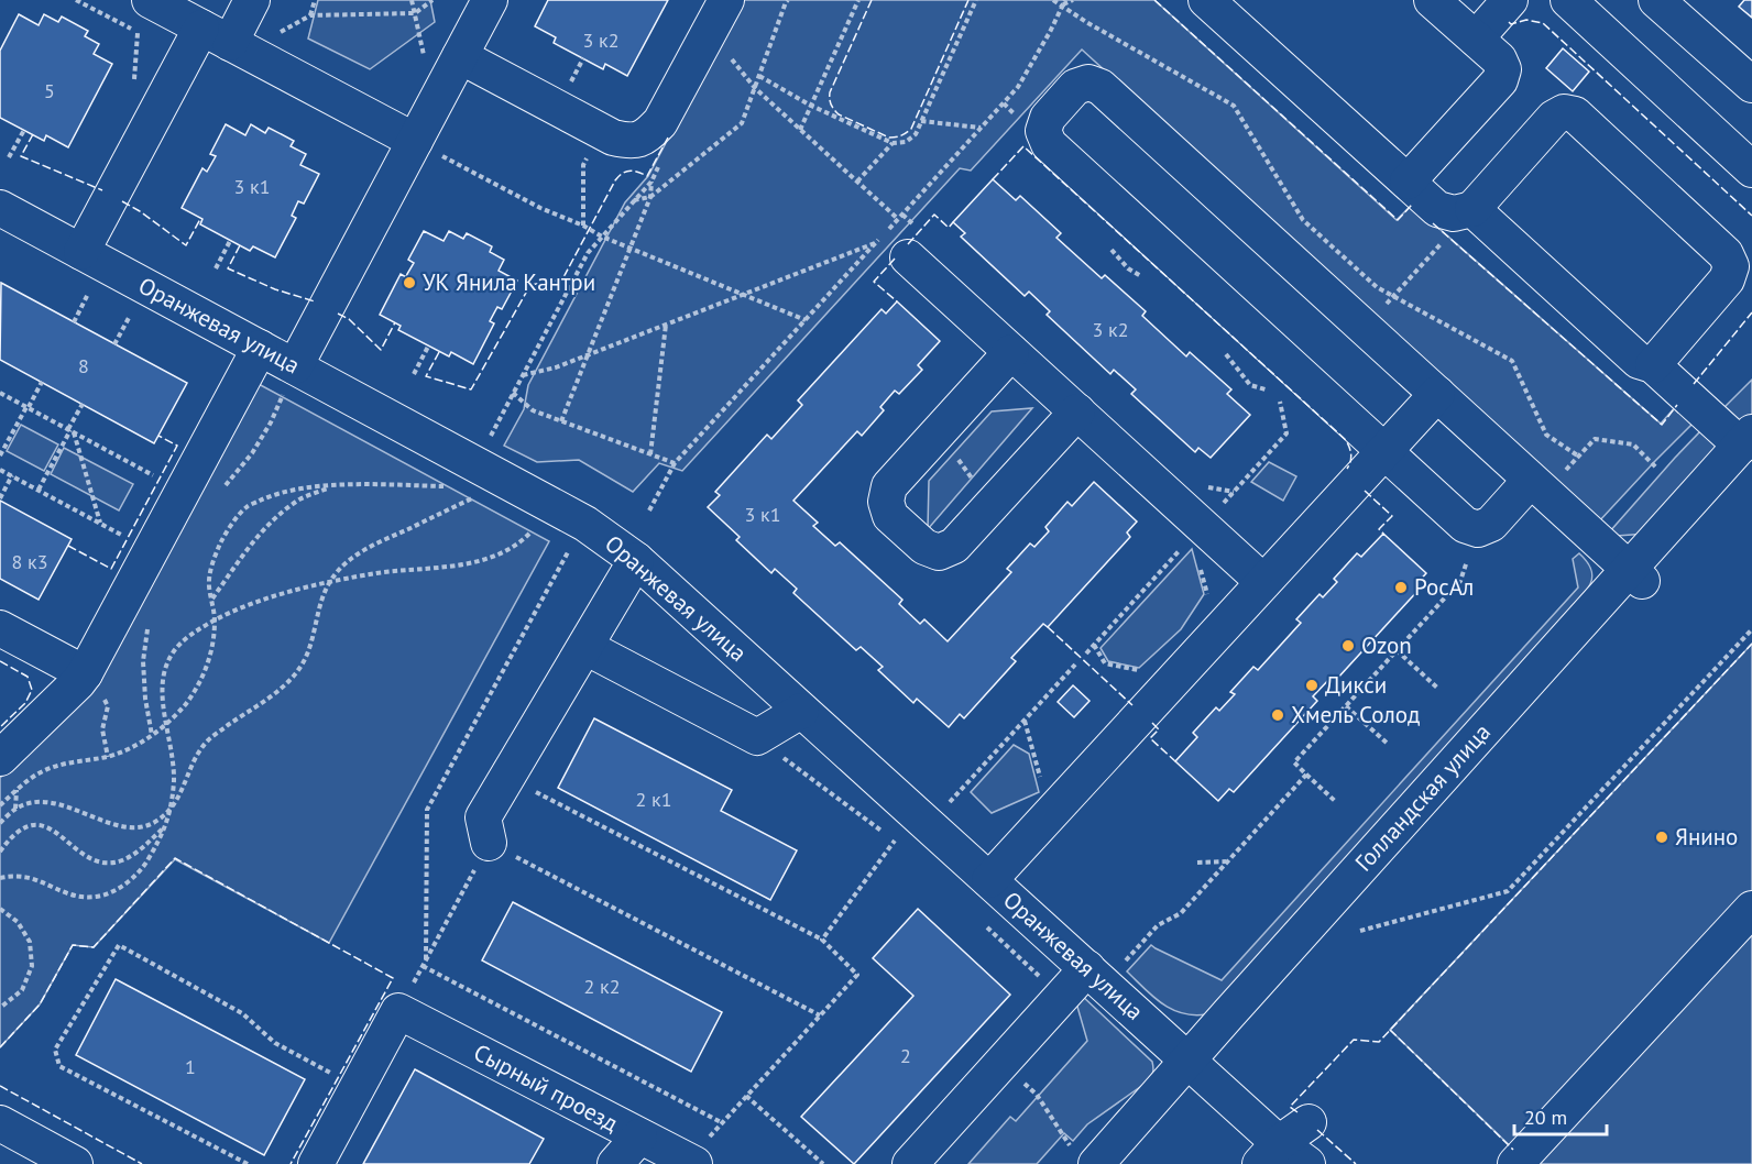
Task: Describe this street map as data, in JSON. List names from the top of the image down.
{
  "streets": {
    "street": ["Оранжевая улица", "Голландская улица", "Сырный проезд"]
  },
  "crossings": [
    ["Оранжевая улица", "Голландская улица"]
  ],
  "places": [
    "УК Янила Кантри",
    "РосАл",
    "Ozon",
    "Дикси",
    "Хмель Солод",
    "Янино"
  ],
  "house_numbers": [
    "3 к2",
    "5",
    "3 к1",
    "3 к2",
    "8",
    "3 к1",
    "8 к3",
    "2 к1",
    "2 к2",
    "2",
    "1"
  ],
  "scale_bar": "20 m"
}
